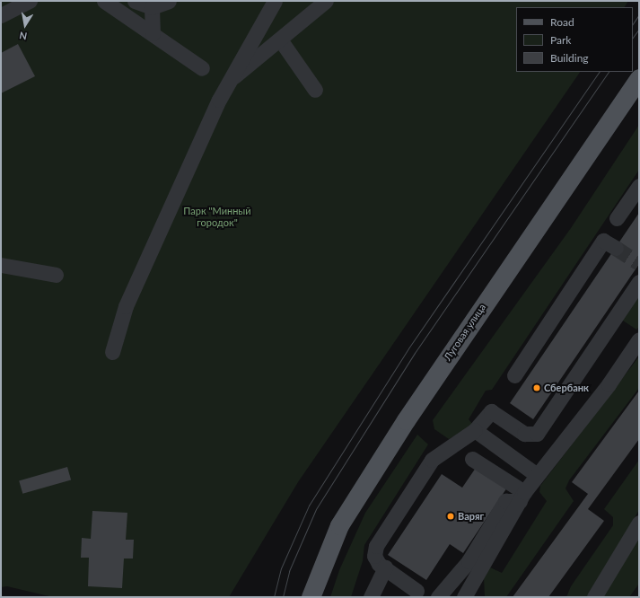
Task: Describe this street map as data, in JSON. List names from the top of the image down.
{
  "streets": {
    "main road": ["Луговая улица"]
  },
  "parks": ["Парк \"Минный городок\""],
  "places": ["Сбербанк", "Варяг"],
  "legend": ["Road", "Park", "Building"],
  "north": "bottom"
}
